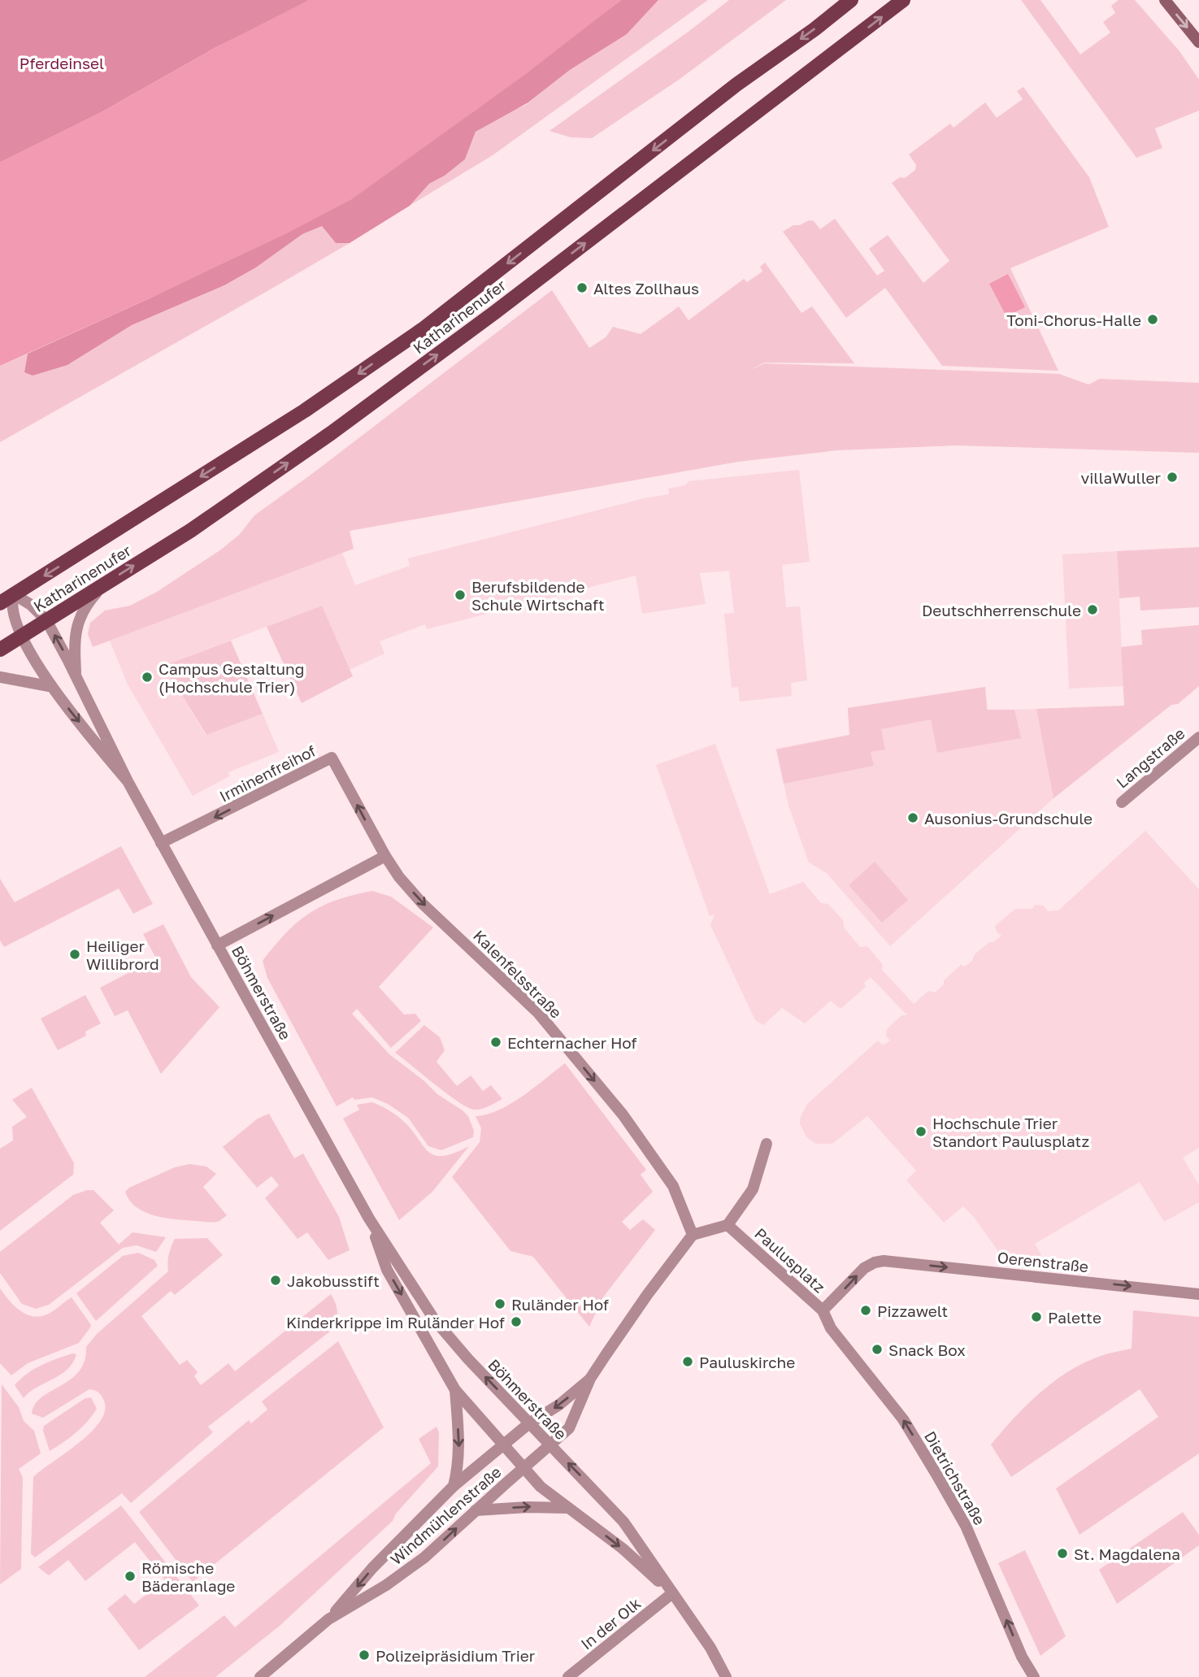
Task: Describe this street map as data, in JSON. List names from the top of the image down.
{
  "streets": {
    "main road": ["Katharinenufer"],
    "street": [
      "Langstraße",
      "Irminenfreihof",
      "Kalenfelsstraße",
      "Böhmerstraße",
      "Paulusplatz",
      "Oerenstraße",
      "Dietrichstraße",
      "Windmühlenstraße",
      "In der Olk"
    ]
  },
  "crossings": [
    ["Katharinenufer", "Böhmerstraße"],
    ["Irminenfreihof", "Kalenfelsstraße"],
    ["Irminenfreihof", "Böhmerstraße"],
    ["Böhmerstraße", "Windmühlenstraße"],
    ["Böhmerstraße", "In der Olk"],
    ["Paulusplatz", "Oerenstraße"],
    ["Paulusplatz", "Dietrichstraße"]
  ],
  "one_way": [
    "Kalenfelsstraße",
    "Paulusplatz",
    "Oerenstraße",
    "Dietrichstraße"
  ],
  "parks": ["Pferdeinsel"],
  "places": [
    "Altes Zollhaus",
    "Toni-Chorus-Halle",
    "villaWuller",
    "Berufsbildende Schule Wirtschaft",
    "Deutschherrenschule",
    "Campus Gestaltung (Hochschule Trier)",
    "Ausonius-Grundschule",
    "Heiliger Willibrord",
    "Echternacher Hof",
    "Hochschule Trier Standort Paulusplatz",
    "Jakobusstift",
    "Ruländer Hof",
    "Pizzawelt",
    "Palette",
    "Kinderkrippe im Ruländer Hof",
    "Snack Box",
    "Pauluskirche",
    "St. Magdalena",
    "Römische Bäderanlage",
    "Polizeipräsidium Trier"
  ]
}
